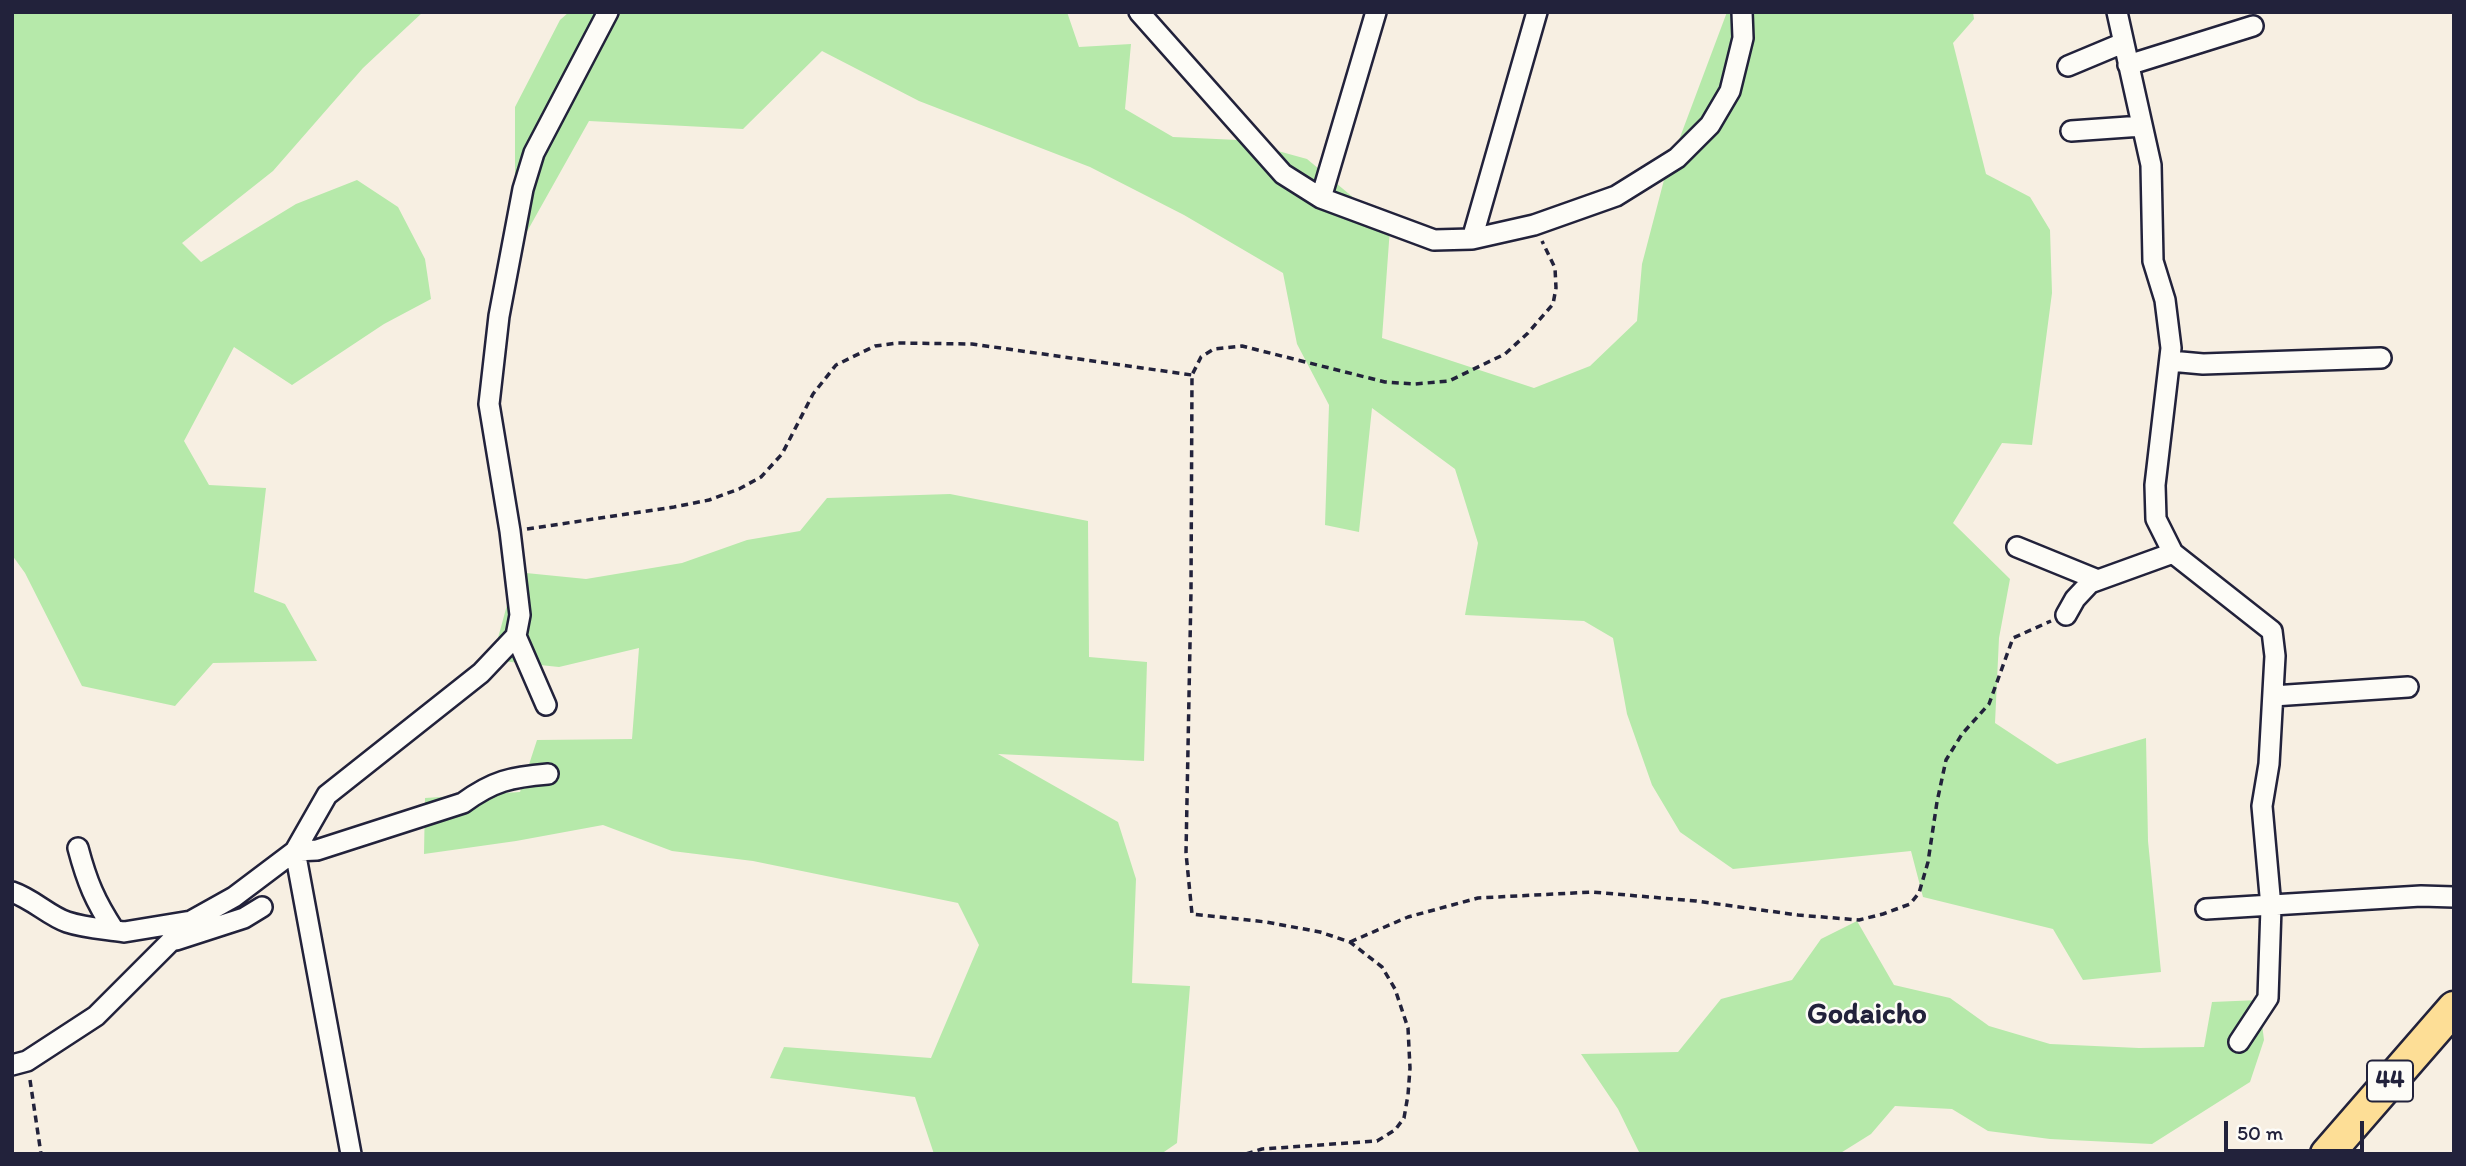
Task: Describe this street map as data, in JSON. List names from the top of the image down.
{
  "streets": {
    "main road": ["44"]
  },
  "districts": ["Godaicho"],
  "scale_bar": "50 m"
}
